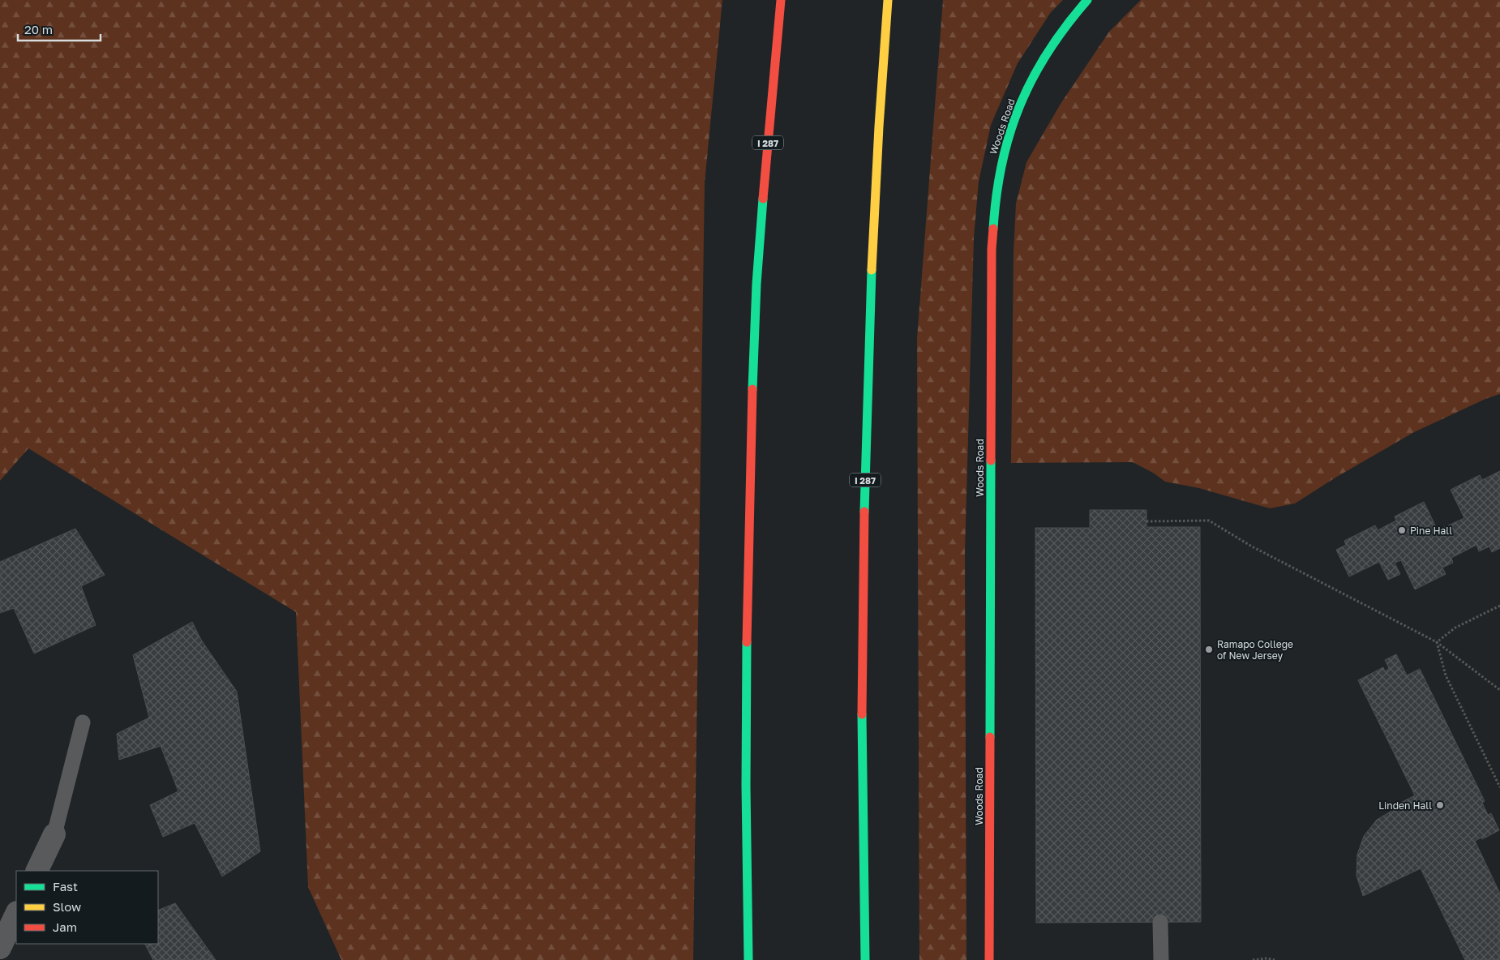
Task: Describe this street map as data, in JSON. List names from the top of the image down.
{
  "streets": {
    "main road": ["Woods Road", "I 287"]
  },
  "places": ["Pine Hall", "Ramapo College of New Jersey", "Linden Hall"],
  "legend": ["Fast", "Slow", "Jam"],
  "scale_bar": "20 m"
}
